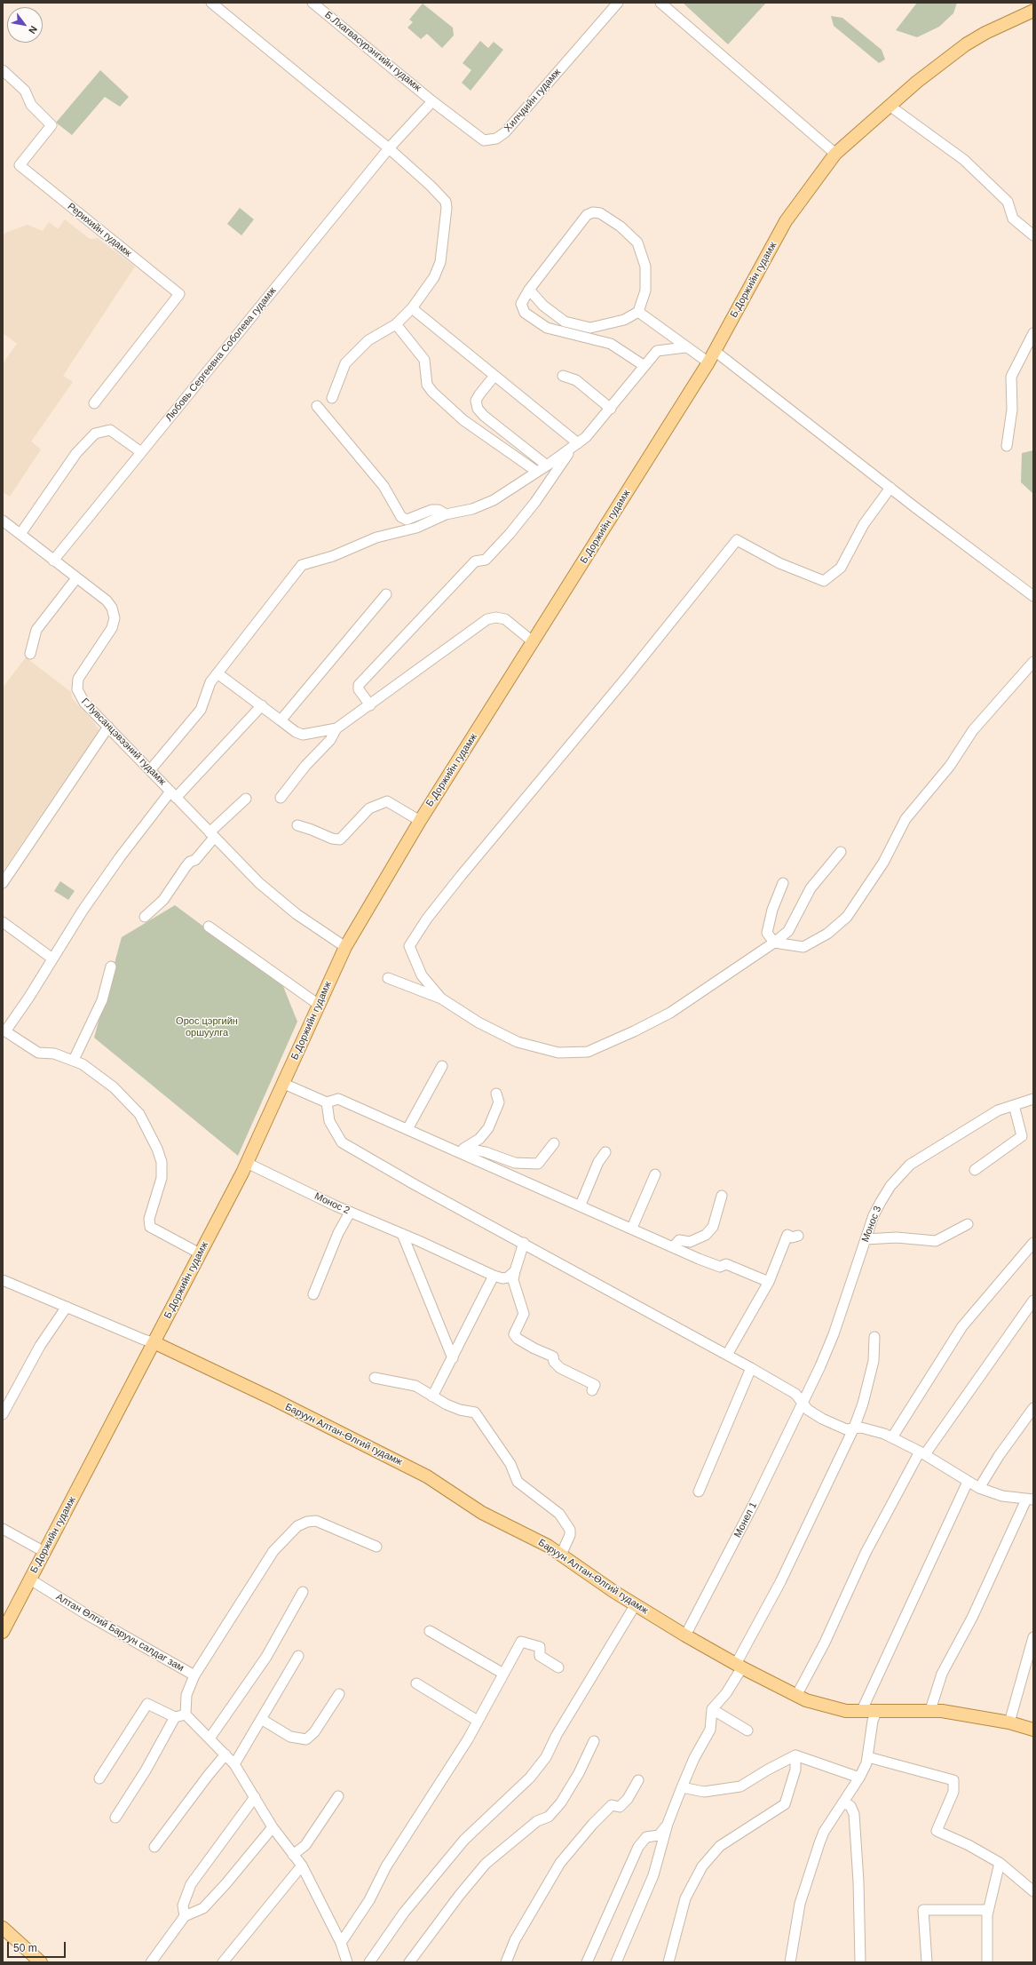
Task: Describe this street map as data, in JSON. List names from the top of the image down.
{
  "streets": {
    "main road": ["Б.Доржийн гудамж", "Баруун Алтан-Өлгий гудамж"],
    "street": [
      "Б.Лхагвасүрэнгийн гудамж",
      "Хилчдийн гудамж",
      "Рерихийн гудамж",
      "Любовь Сергеевна Соболева гудамж",
      "Г.Лувсанцэвээний гудамж",
      "Монос 2",
      "Монос 3",
      "Монел 1",
      "Алтан Өлгий Баруун салдаг зам"
    ]
  },
  "crossings": [
    ["Б.Лхагвасүрэнгийн гудамж", "Хилчдийн гудамж"],
    ["Б.Лхагвасүрэнгийн гудамж", "Любовь Сергеевна Соболева гудамж"],
    ["Хилчдийн гудамж", "Любовь Сергеевна Соболева гудамж"],
    ["Б.Доржийн гудамж", "Г.Лувсанцэвээний гудамж"],
    ["Б.Доржийн гудамж", "Монос 2"],
    ["Б.Доржийн гудамж", "Баруун Алтан-Өлгий гудамж"],
    ["Б.Доржийн гудамж", "Алтан Өлгий Баруун салдаг зам"],
    ["Любовь Сергеевна Соболева гудамж", "Г.Лувсанцэвээний гудамж"],
    ["Монос 3", "Монел 1"],
    ["Баруун Алтан-Өлгий гудамж", "Монел 1"]
  ],
  "parks": ["Орос цэргийн оршуулга"],
  "scale_bar": "50 m",
  "north": "bottom right"
}
